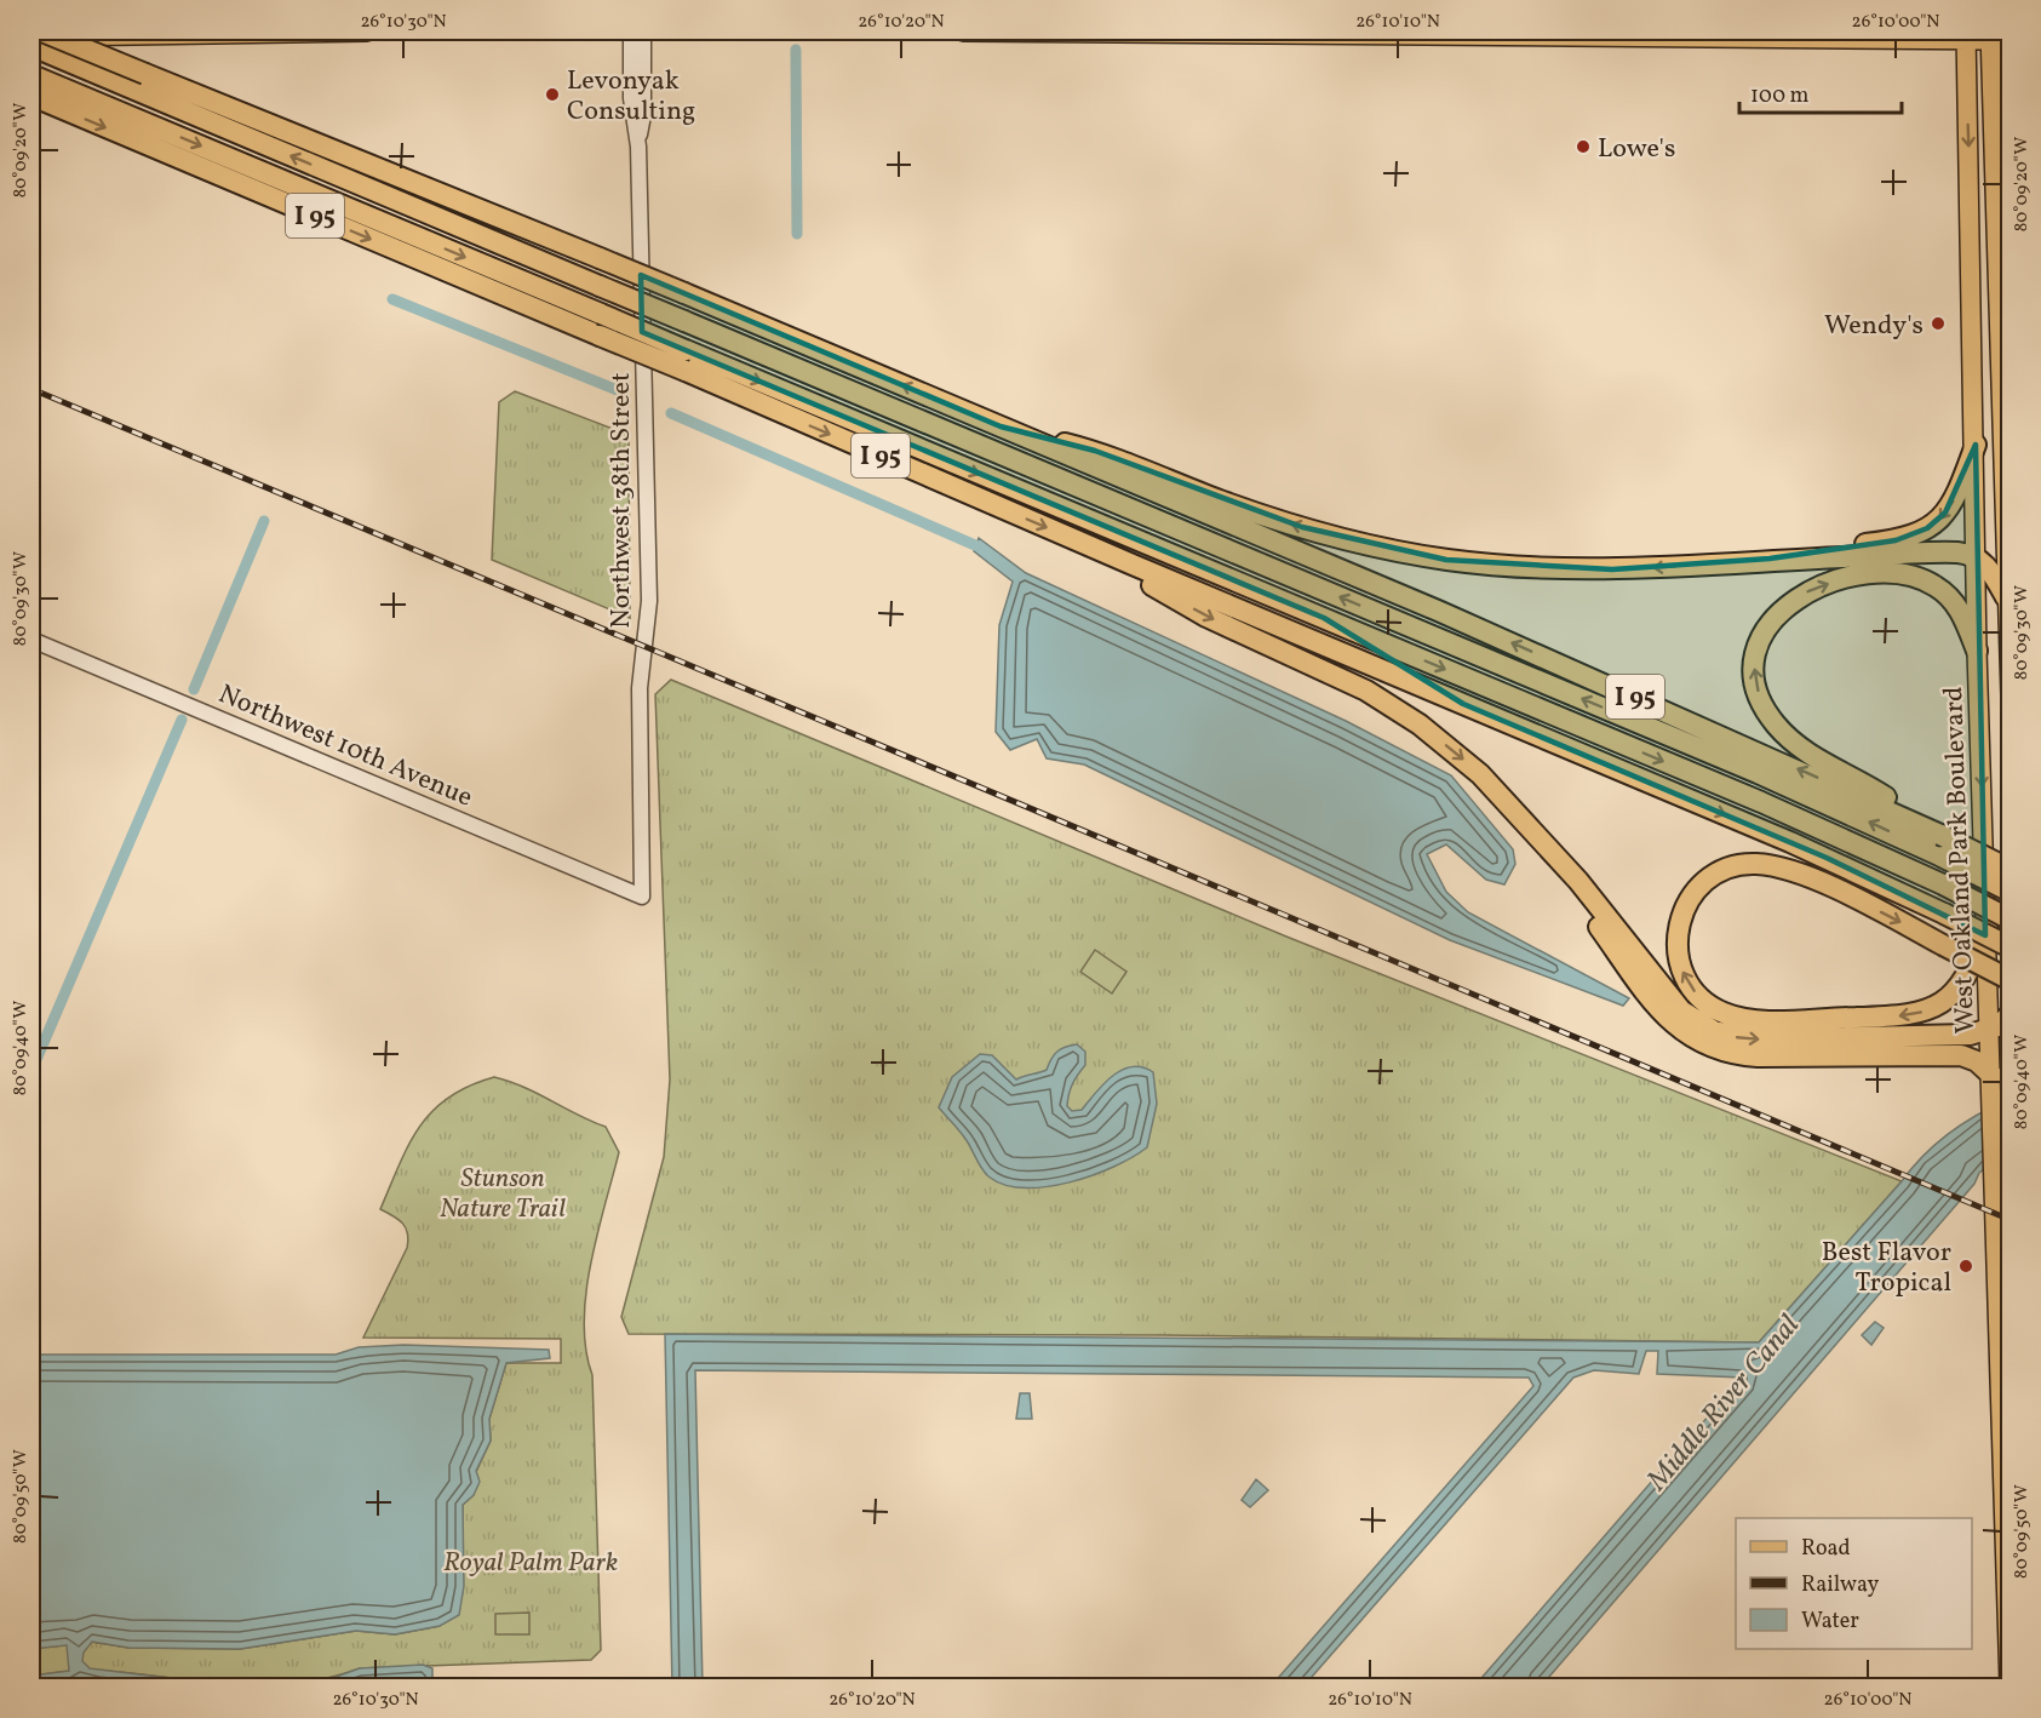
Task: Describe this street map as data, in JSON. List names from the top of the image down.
{
  "streets": {
    "highway": ["I 95"],
    "main road": ["West Oakland Park Boulevard"],
    "street": ["Northwest 38th Street", "Northwest 10th Avenue"]
  },
  "crossings": [
    ["Northwest 38th Street", "Northwest 10th Avenue"]
  ],
  "water": ["Middle River Canal"],
  "parks": ["Stunson Nature Trail", "Royal Palm Park"],
  "places": [
    "Levonyak Consulting",
    "Lowe's",
    "Wendy's",
    "Best Flavor Tropical"
  ],
  "legend": ["Road", "Railway", "Water"],
  "scale_bar": "100 m",
  "coordinates": [
    "26°10'30\"N",
    "26°10'20\"N",
    "26°10'10\"N",
    "26°10'00\"N",
    "80°09'20\"W",
    "80°09'30\"W",
    "80°09'40\"W",
    "80°09'50\"W"
  ]
}
